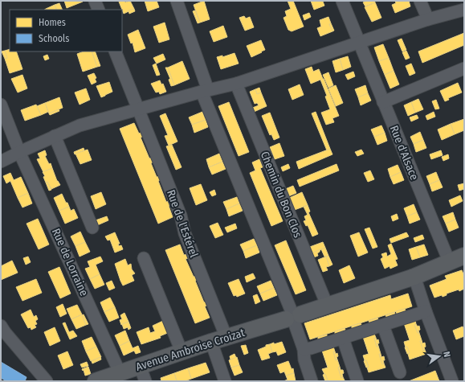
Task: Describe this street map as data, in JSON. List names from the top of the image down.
{
  "streets": {
    "main road": ["Avenue Ambroise Croizat"],
    "street": [
      "Rue d'Alsace",
      "Chemin du Bon Clos",
      "Rue de l'Estérel",
      "Rue de Lorraine"
    ]
  },
  "crossings": [
    ["Rue d'Alsace", "Avenue Ambroise Croizat"],
    ["Chemin du Bon Clos", "Avenue Ambroise Croizat"],
    ["Rue de l'Estérel", "Avenue Ambroise Croizat"],
    ["Rue de Lorraine", "Avenue Ambroise Croizat"]
  ],
  "legend": ["Homes", "Schools"],
  "north": "right"
}
